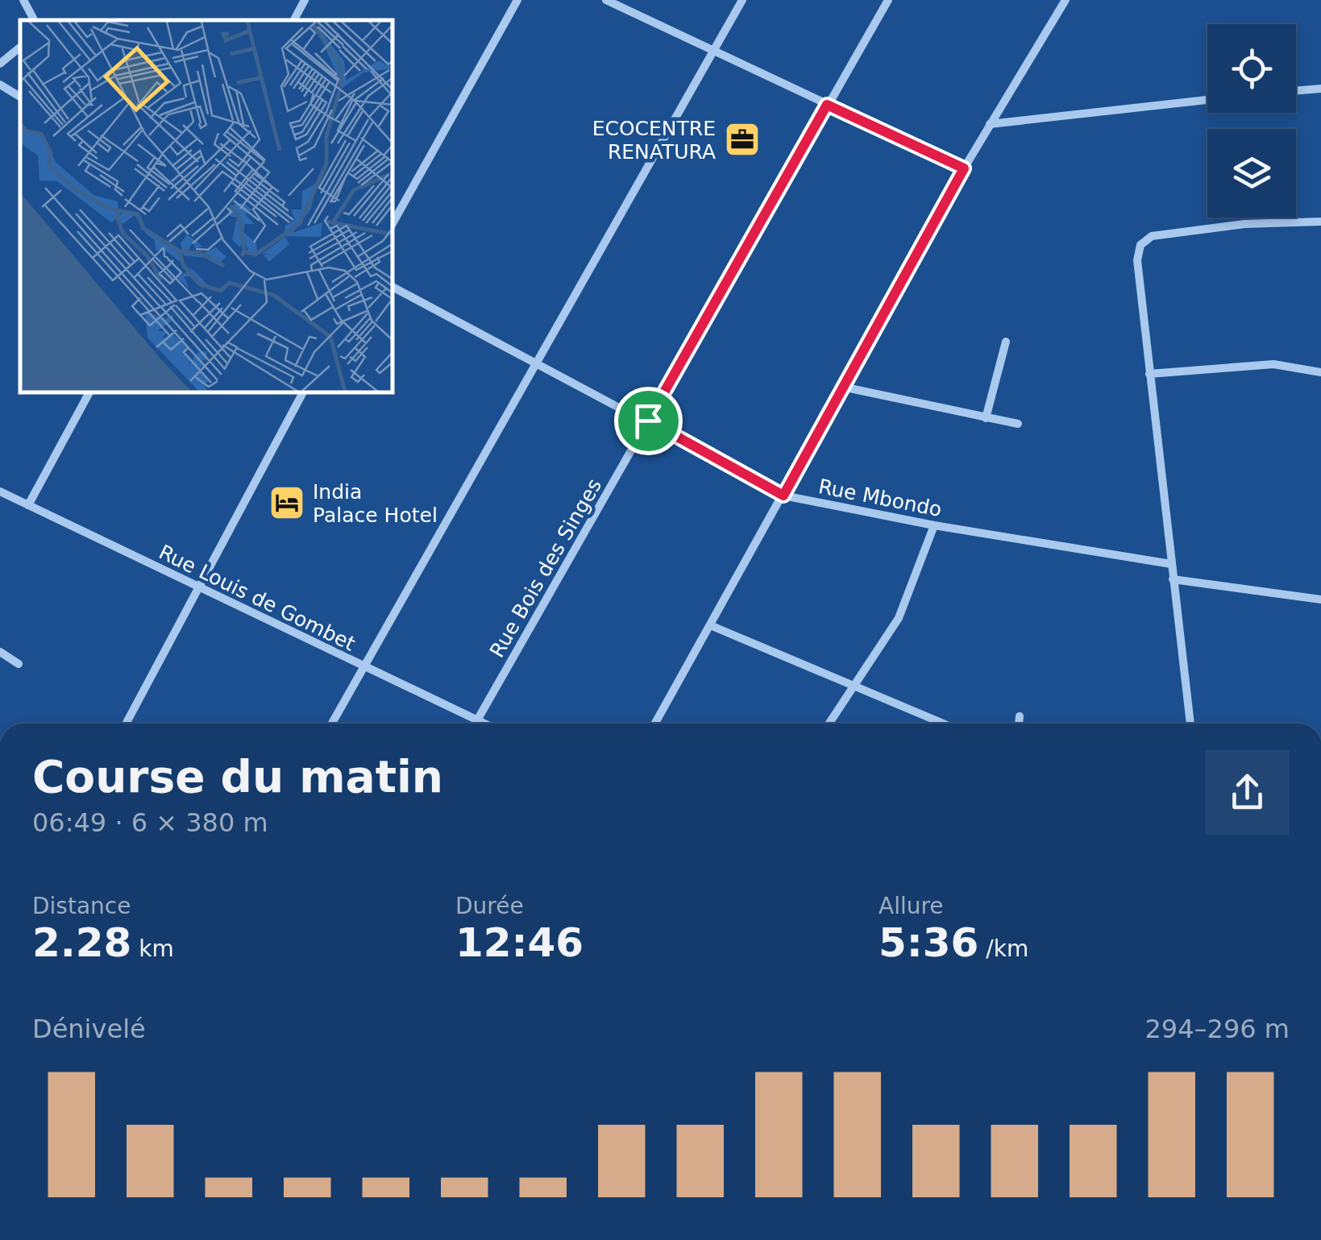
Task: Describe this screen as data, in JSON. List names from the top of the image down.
{
  "streets": {
    "street": ["Rue Mbondo", "Rue Bois des Singes", "Rue Louis de Gombet"]
  },
  "crossings": [
    ["Rue Mbondo", "Rue Bois des Singes"],
    ["Rue Bois des Singes", "Rue Louis de Gombet"]
  ],
  "places": {
    "office": ["ECOCENTRE RENATURA"],
    "hotel": ["India Palace Hotel"]
  },
  "page": {
    "heading": ["Course du matin", "06:49 · 6 × 380 m"],
    "stats": [
      ["Distance", "2.28 km"],
      ["Durée", "12:46"],
      ["Allure", "5:36 /km"]
    ],
    "chart": ["Dénivelé", "294–296 m"]
  }
}
